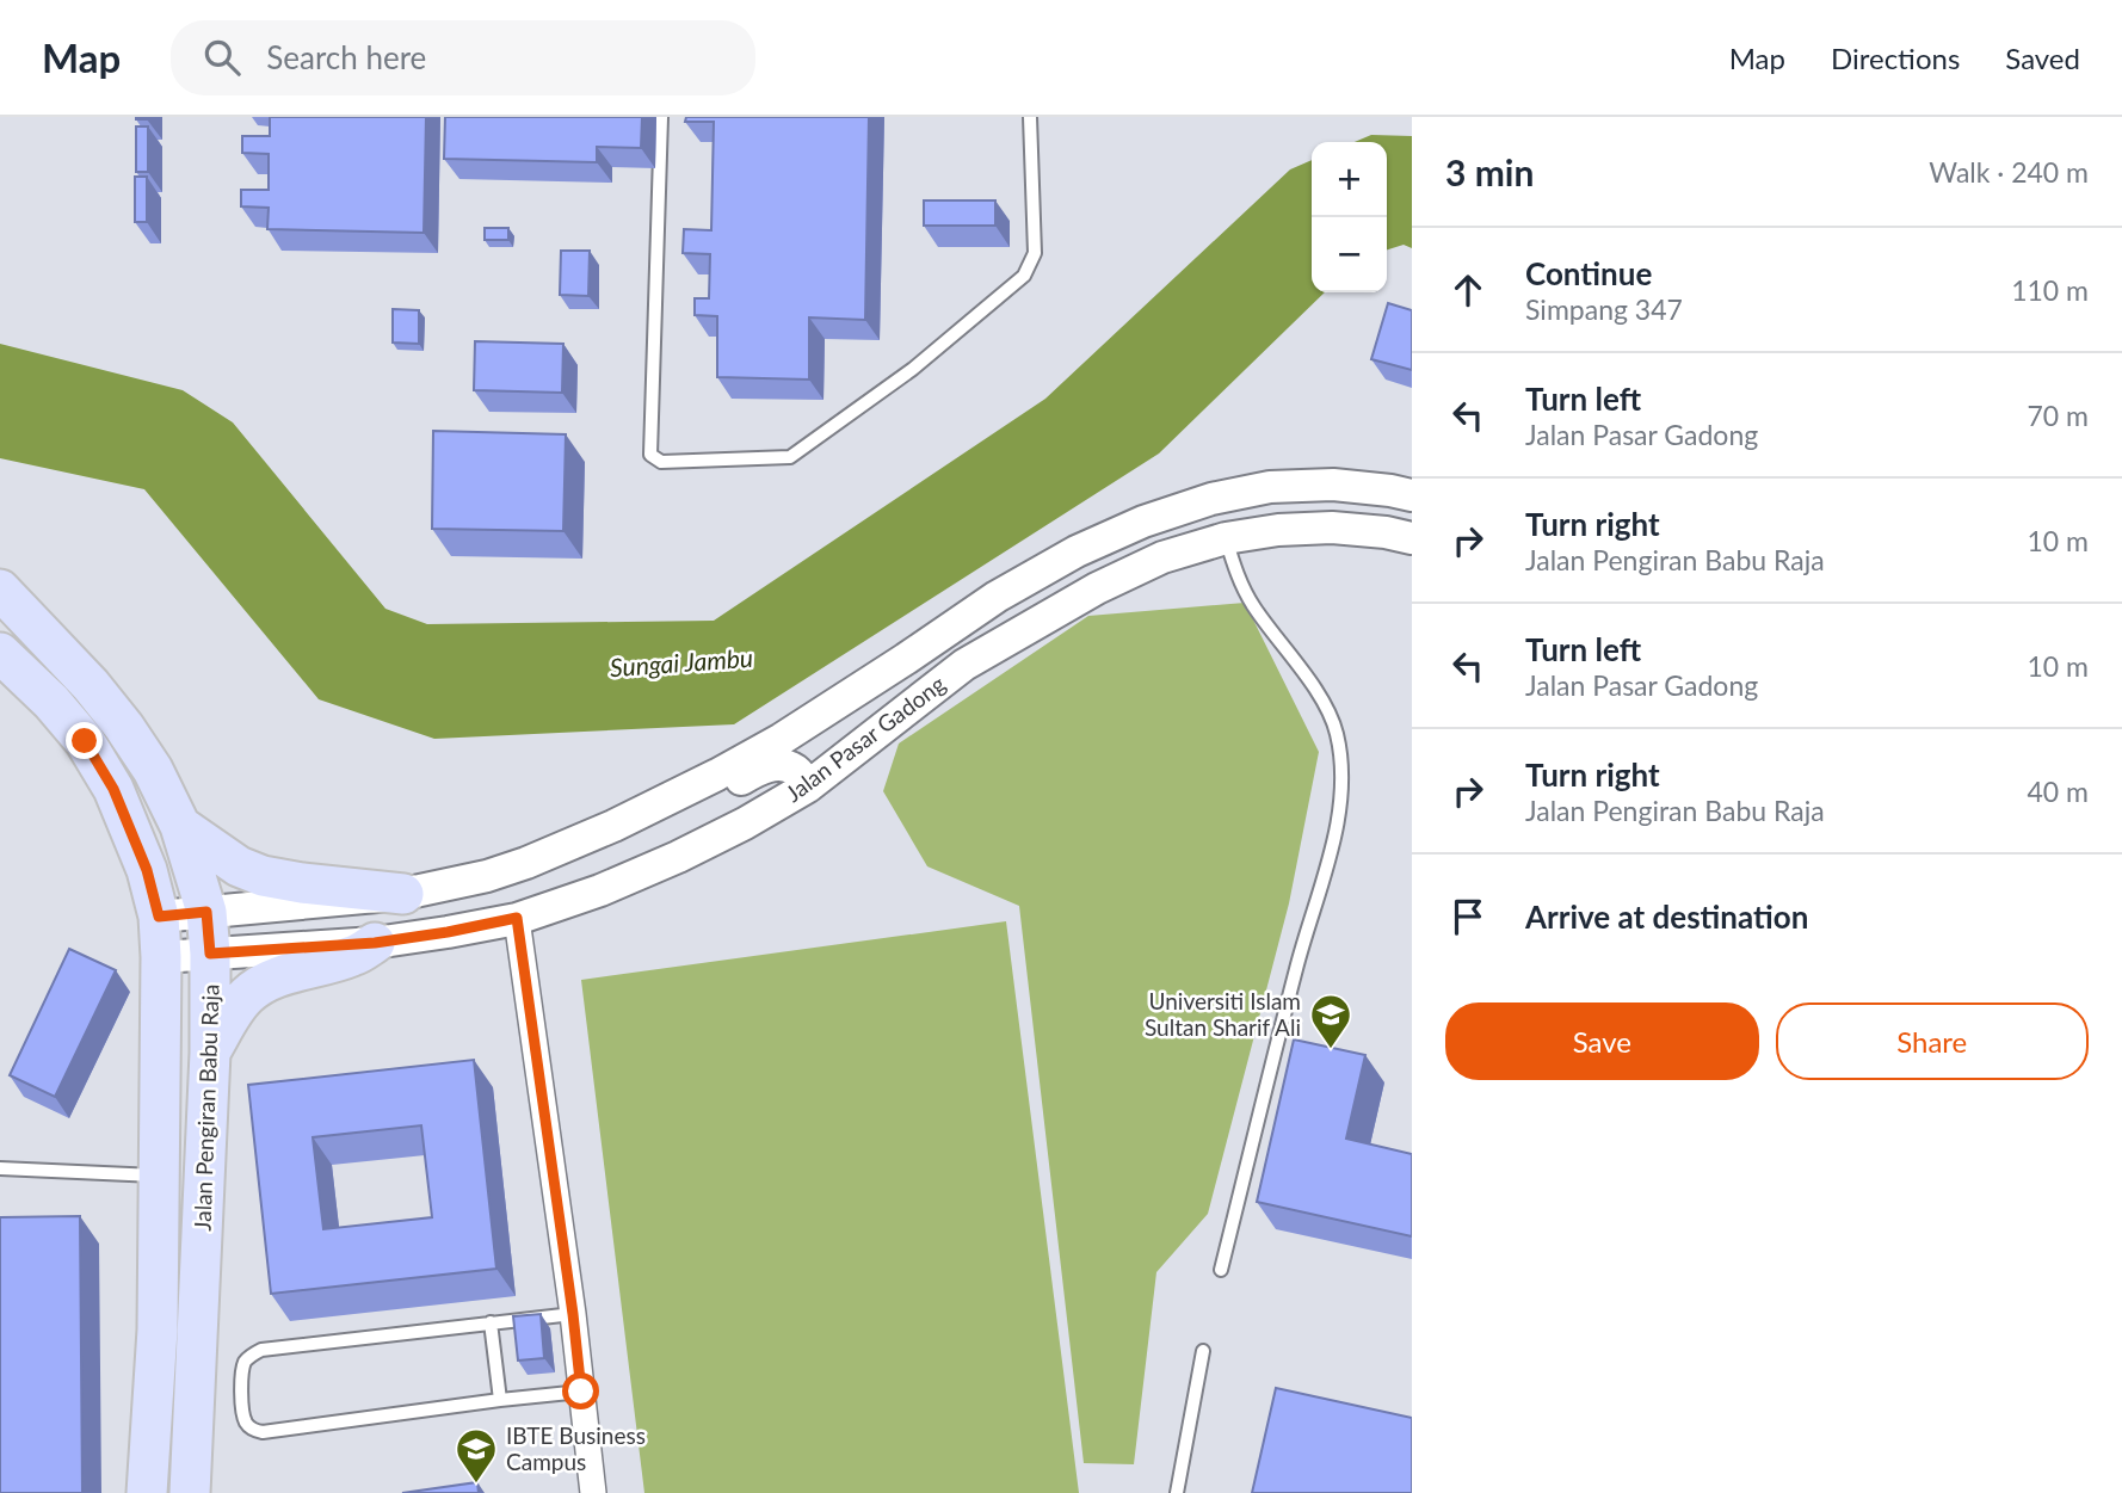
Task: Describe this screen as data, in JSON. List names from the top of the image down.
{
  "streets": {
    "main road": ["Jalan Pengiran Babu Raja"],
    "street": ["Jalan Pasar Gadong"]
  },
  "crossings": [
    ["Jalan Pasar Gadong", "Jalan Pengiran Babu Raja"]
  ],
  "water": ["Sungai Jambu"],
  "places": {
    "school or university": ["Universiti Islam Sultan Sharif Ali", "IBTE Business Campus"]
  },
  "page": {
    "header": "Map",
    "search": "Search here",
    "nav": ["Map", "Directions", "Saved"],
    "heading": ["3 min", "Walk · 240 m"],
    "map_buttons": ["+", "−"],
    "list": [
      ["Continue", "Simpang 347", "110 m"],
      ["Turn left", "Jalan Pasar Gadong", "70 m"],
      ["Turn right", "Jalan Pengiran Babu Raja", "10 m"],
      ["Turn left", "Jalan Pasar Gadong", "10 m"],
      ["Turn right", "Jalan Pengiran Babu Raja", "40 m"],
      "Arrive at destination"
    ],
    "buttons": ["Save", "Share"]
  }
}
